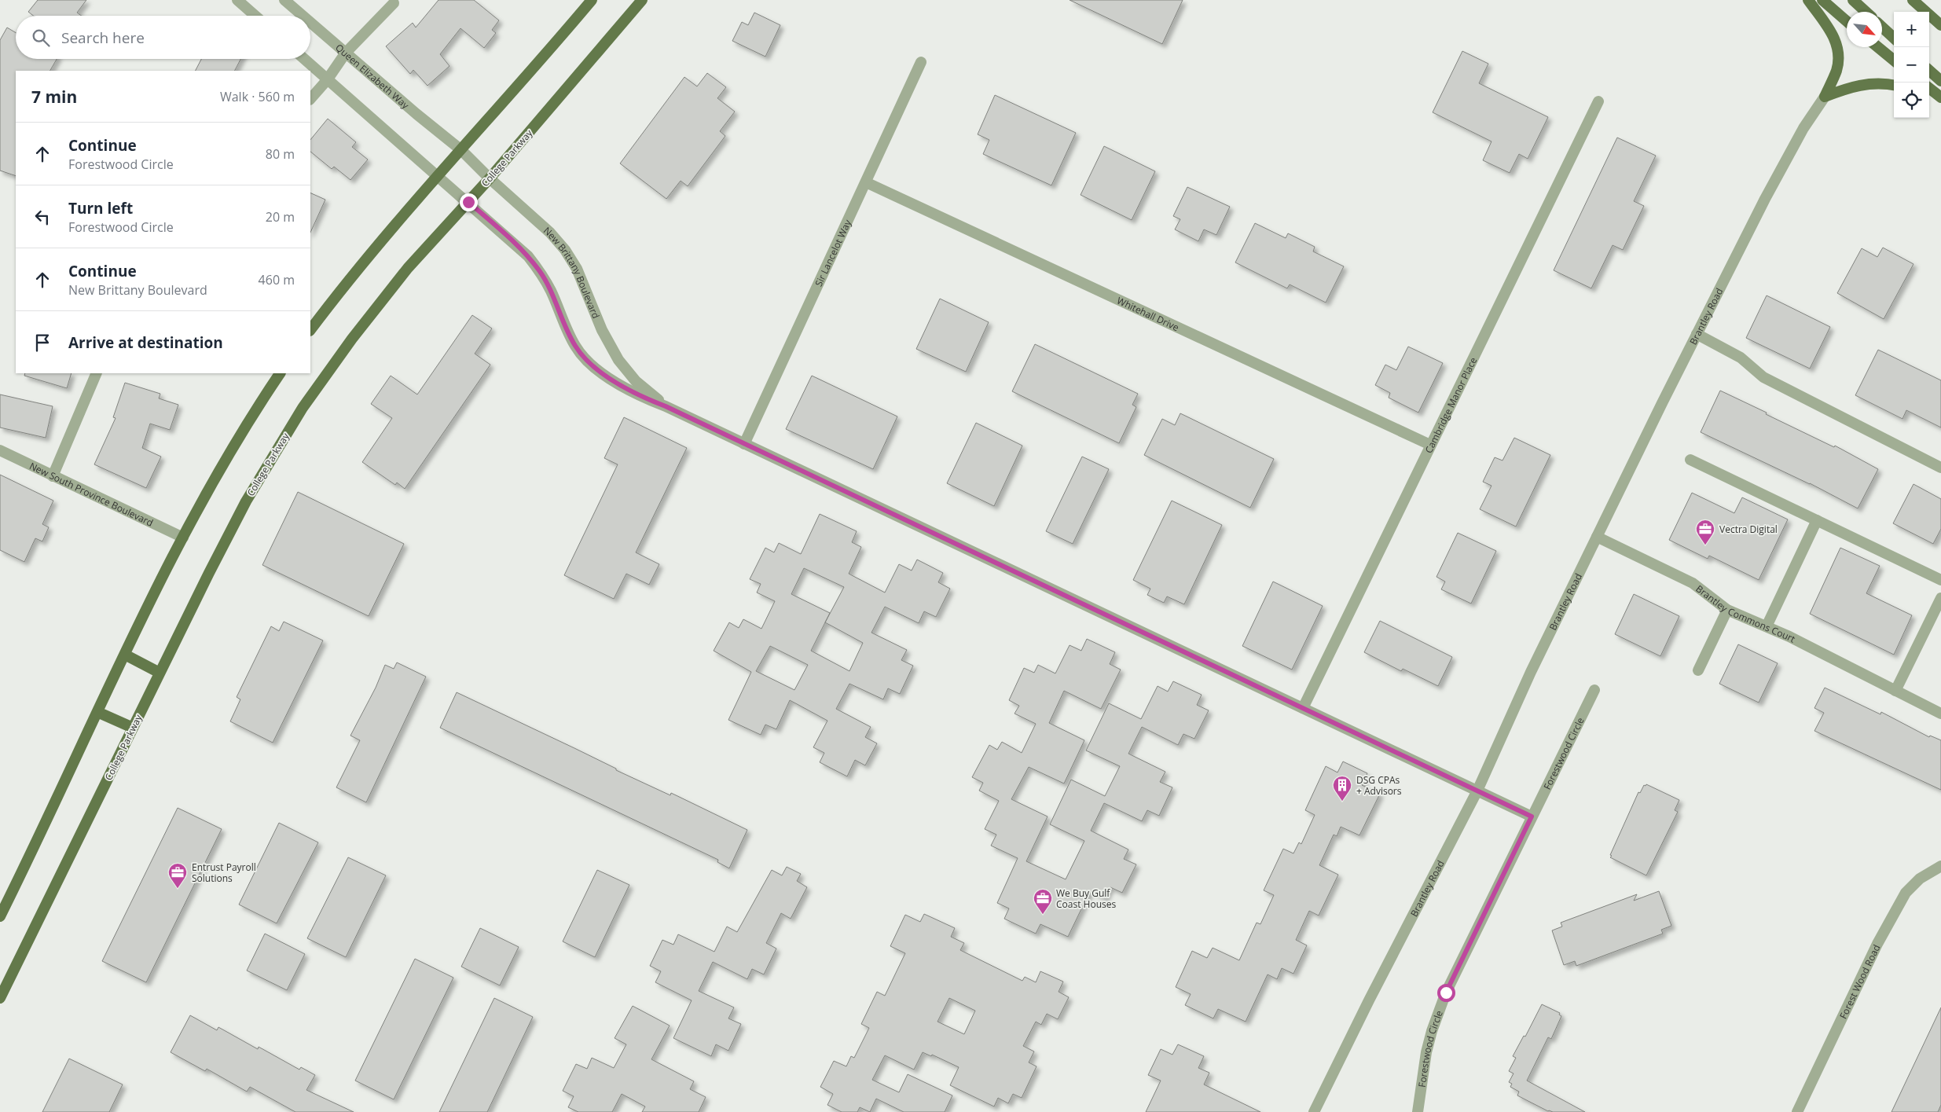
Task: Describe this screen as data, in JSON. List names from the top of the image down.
{
  "streets": {
    "main road": ["College Parkway"],
    "street": [
      "Queen Elizabeth Way",
      "Sir Lancelot Way",
      "New Brittany Boulevard",
      "Whitehall Drive",
      "Brantley Road",
      "Cambridge Manor Place",
      "New South Province Boulevard",
      "Brantley Commons Court",
      "Forestwood Circle",
      "Forest Wood Road"
    ]
  },
  "crossings": [
    ["Queen Elizabeth Way", "New Brittany Boulevard"],
    ["College Parkway", "New Brittany Boulevard"],
    ["Sir Lancelot Way", "New Brittany Boulevard"],
    ["Sir Lancelot Way", "Whitehall Drive"],
    ["New Brittany Boulevard", "Brantley Road"],
    ["New Brittany Boulevard", "Cambridge Manor Place"],
    ["Whitehall Drive", "Cambridge Manor Place"],
    ["Brantley Road", "Brantley Commons Court"]
  ],
  "places": {
    "office": ["Vectra Digital", "Entrust Payroll Solutions", "We Buy Gulf Coast Houses"],
    "building": ["DSG CPAs + Advisors"]
  },
  "north": "bottom right",
  "page": {
    "map_buttons": ["+", "−"],
    "search": "Search here",
    "heading": ["7 min", "Walk · 560 m"],
    "list": [
      ["Continue", "Forestwood Circle", "80 m"],
      ["Turn left", "Forestwood Circle", "20 m"],
      ["Continue", "New Brittany Boulevard", "460 m"],
      "Arrive at destination"
    ]
  }
}
